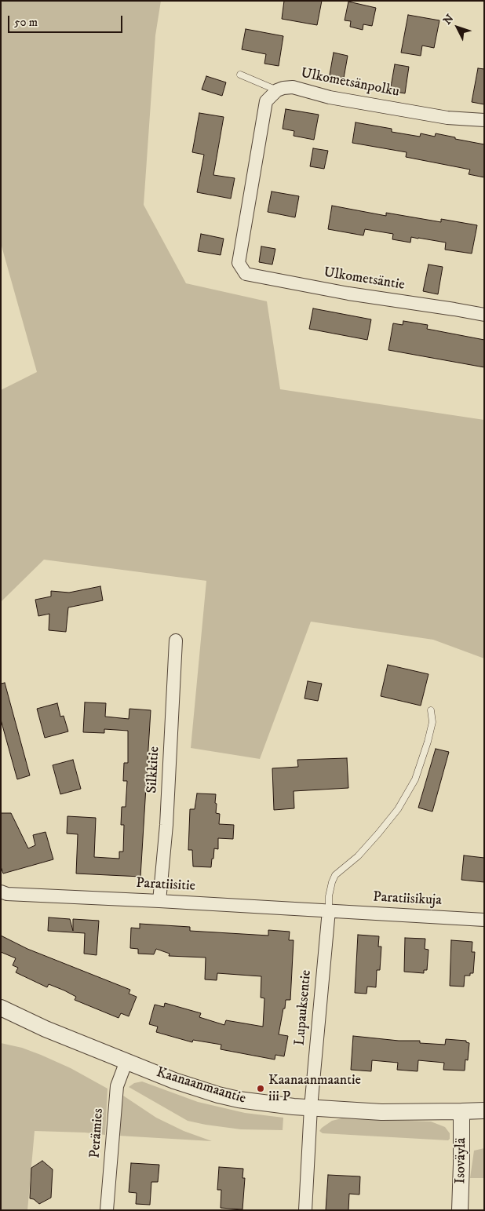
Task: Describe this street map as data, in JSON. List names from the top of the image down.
{
  "streets": {
    "street": [
      "Ulkometsänpolku",
      "Ulkometsäntie",
      "Silkkitie",
      "Paratiisitie",
      "Paratiisikuja",
      "Lupauksentie",
      "Kaanaanmaantie",
      "Perämies",
      "Isoväylä"
    ]
  },
  "crossings": [
    ["Ulkometsänpolku", "Ulkometsäntie"],
    ["Silkkitie", "Paratiisitie"],
    ["Paratiisitie", "Paratiisikuja"],
    ["Paratiisitie", "Lupauksentie"],
    ["Paratiisikuja", "Lupauksentie"],
    ["Lupauksentie", "Kaanaanmaantie"],
    ["Kaanaanmaantie", "Perämies"],
    ["Kaanaanmaantie", "Isoväylä"]
  ],
  "places": ["Kaanaanmaantie iii P"],
  "scale_bar": "50 m",
  "north": "top left"
}
